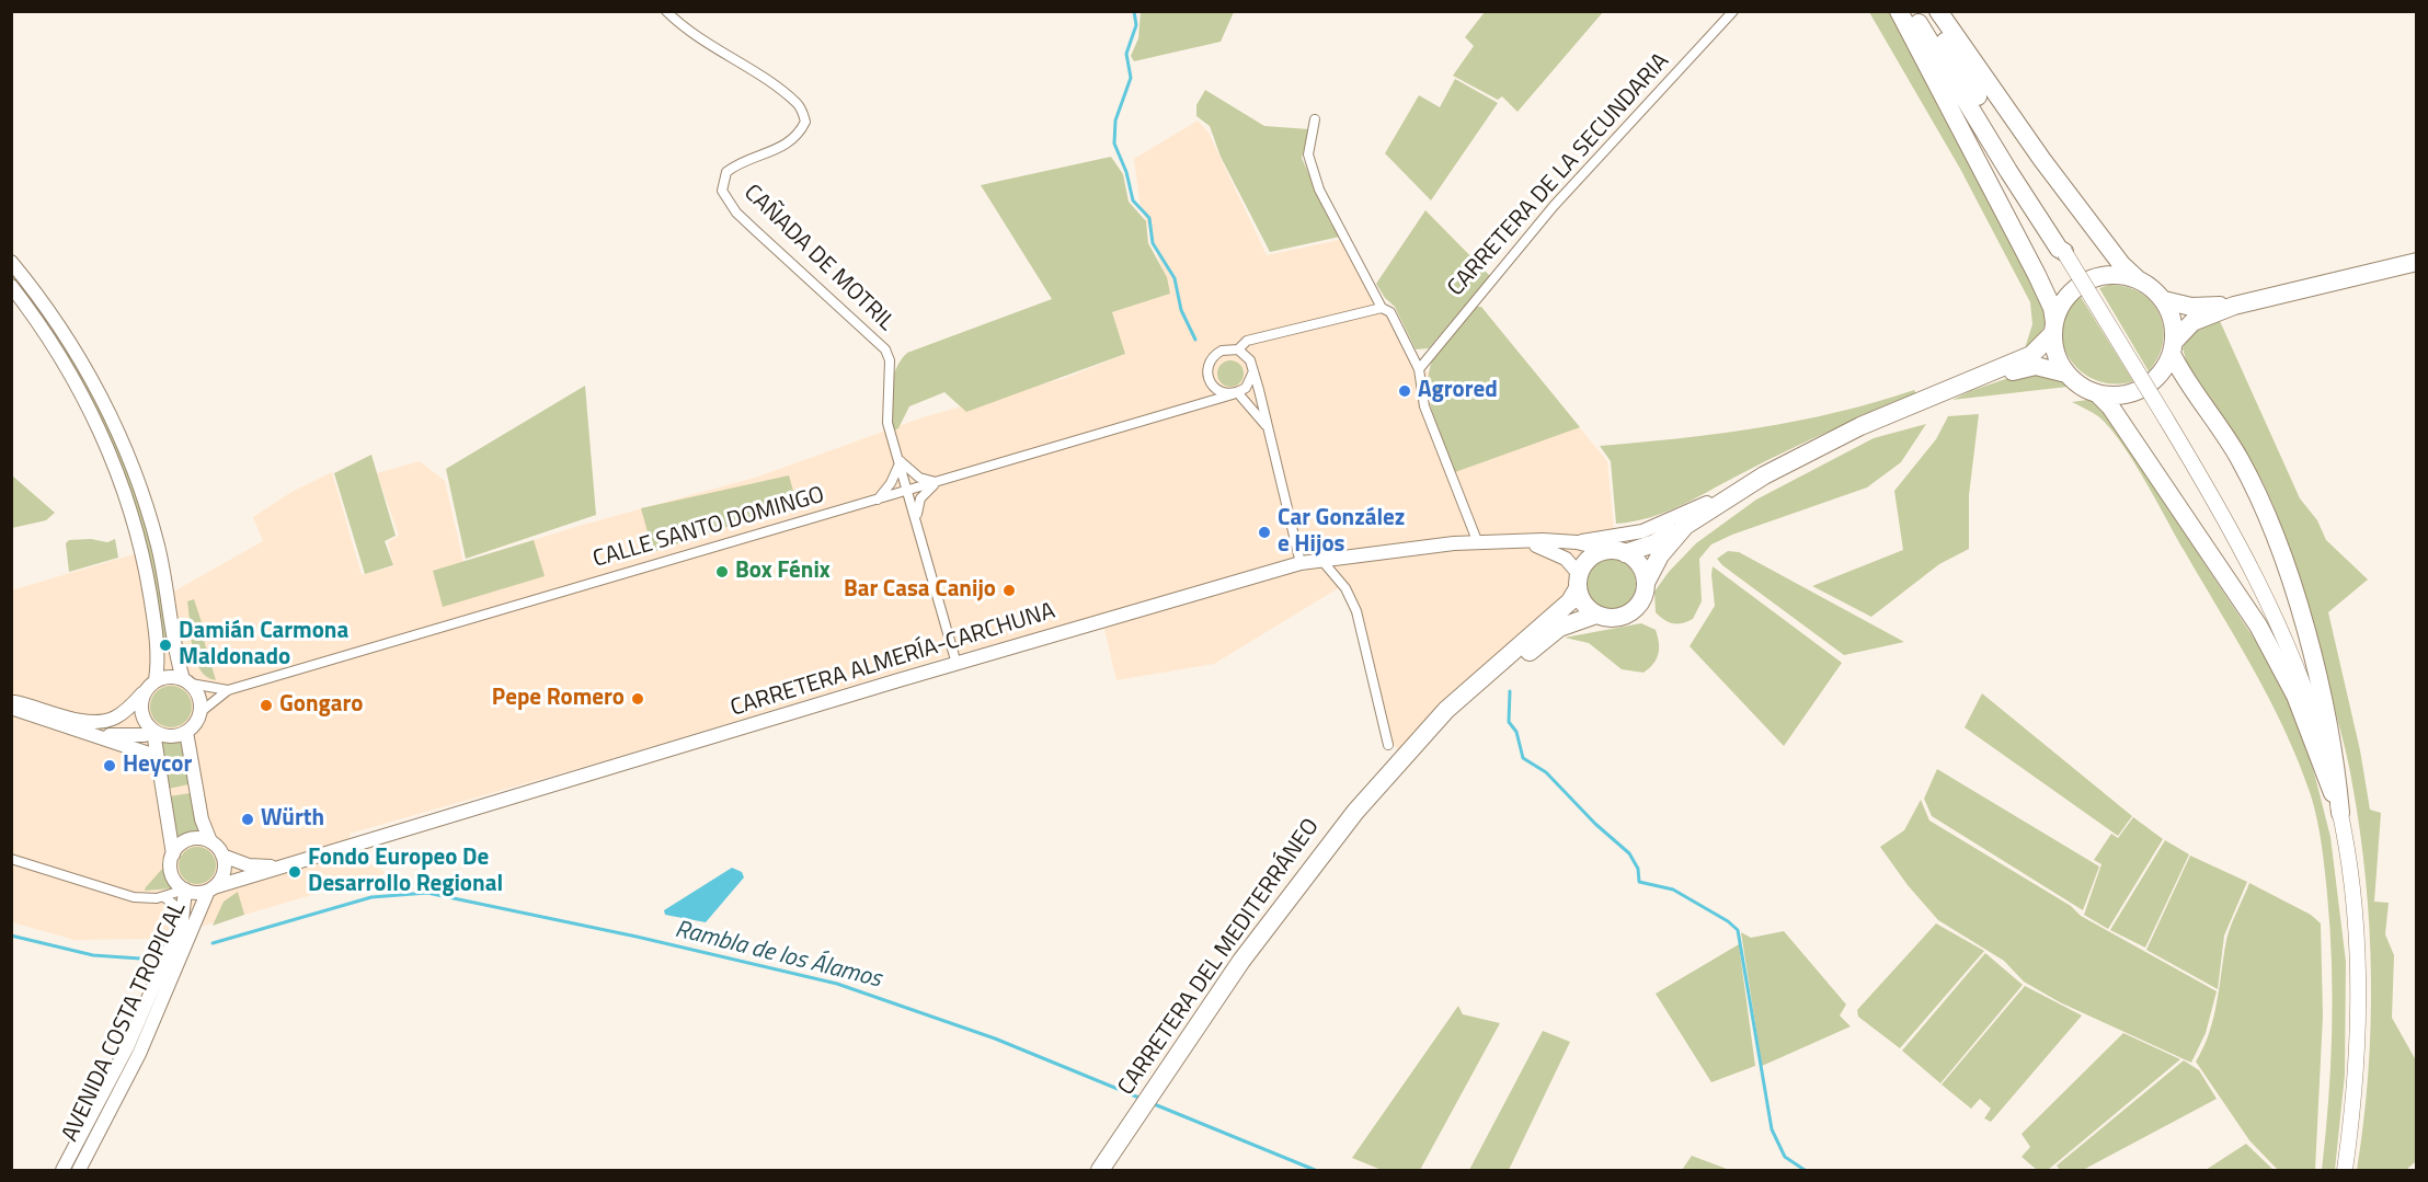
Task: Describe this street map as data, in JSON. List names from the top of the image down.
{
  "streets": {
    "highway": ["CARRETERA DEL MEDITERRÁNEO"],
    "main road": ["CARRETERA ALMERÍA-CARCHUNA", "AVENIDA COSTA TROPICAL"],
    "street": ["CARRETERA DE LA SECUNDARIA", "CAÑADA DE MOTRIL", "CALLE SANTO DOMINGO"]
  },
  "crossings": [
    ["CAÑADA DE MOTRIL", "CALLE SANTO DOMINGO"],
    ["CAÑADA DE MOTRIL", "CARRETERA ALMERÍA-CARCHUNA"],
    ["CARRETERA ALMERÍA-CARCHUNA", "AVENIDA COSTA TROPICAL"]
  ],
  "water": ["Rambla de los Álamos"],
  "places": [
    "Agrored",
    "Car González e Hijos",
    "Box Fénix",
    "Bar Casa Canijo",
    "Damián Carmona Maldonado",
    "Pepe Romero",
    "Gongaro",
    "Heycor",
    "Würth",
    "Fondo Europeo De Desarrollo Regional"
  ]
}
